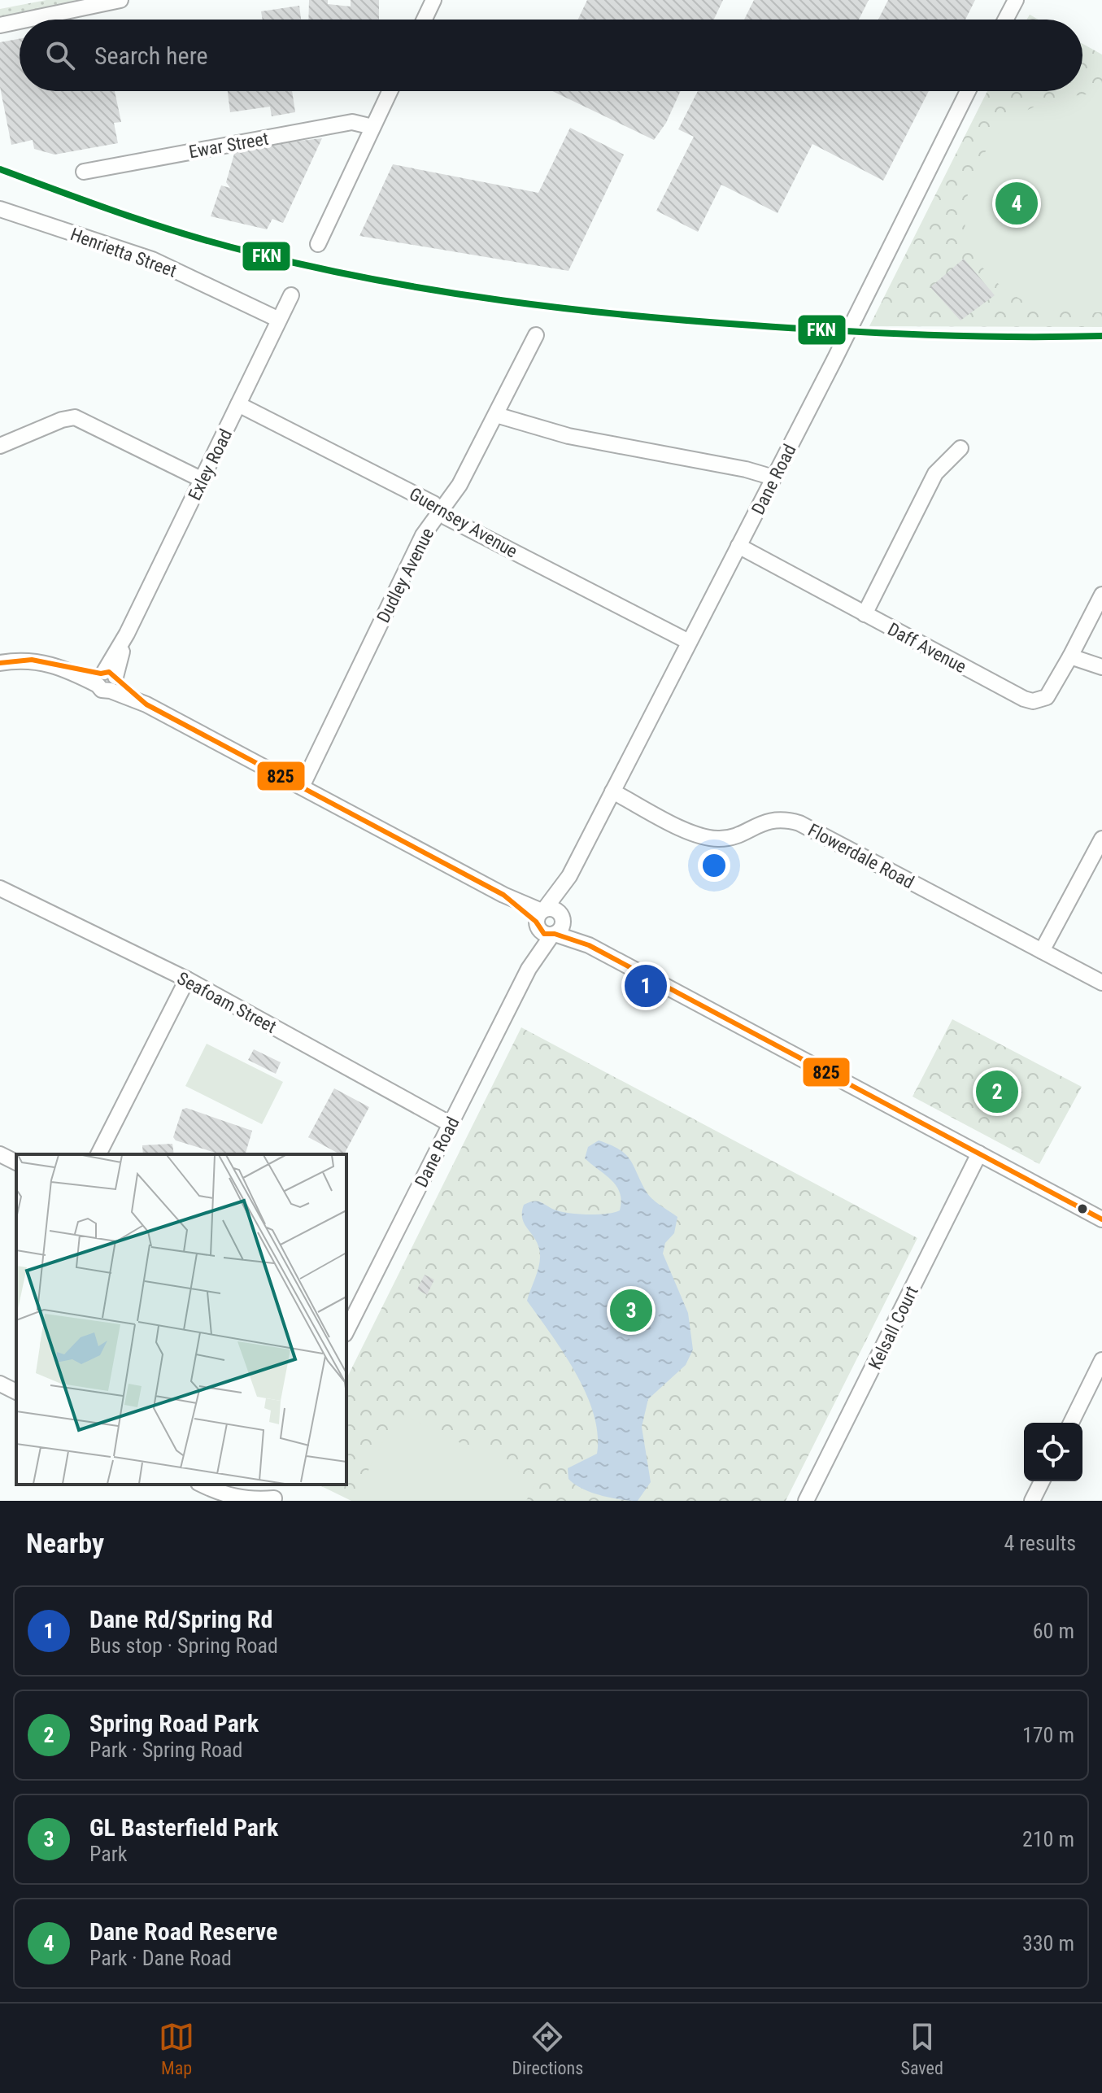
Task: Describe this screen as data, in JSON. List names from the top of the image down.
{
  "streets": {
    "street": [
      "Ewar Street",
      "Henrietta Street",
      "Exley Road",
      "Dane Road",
      "Guernsey Avenue",
      "Dudley Avenue",
      "Daff Avenue",
      "Flowerdale Road",
      "Seafoam Street",
      "Kelsall Court"
    ]
  },
  "crossings": [
    ["Henrietta Street", "Exley Road"],
    ["Exley Road", "Guernsey Avenue"],
    ["Dane Road", "Guernsey Avenue"],
    ["Dane Road", "Daff Avenue"],
    ["Dane Road", "Flowerdale Road"],
    ["Dane Road", "Seafoam Street"],
    ["Guernsey Avenue", "Dudley Avenue"]
  ],
  "lines": ["transit line FKN", "transit line 825"],
  "page": {
    "search": "Search here",
    "pins": [
      "4",
      "1",
      "2",
      "3"
    ],
    "heading": ["Nearby", "4 results"],
    "list": [
      {
        "mark": "1",
        "name": "Dane Rd/Spring Rd",
        "note": "Bus stop · Spring Road",
        "value": "60 m"
      },
      {
        "mark": "2",
        "name": "Spring Road Park",
        "note": "Park · Spring Road",
        "value": "170 m"
      },
      {
        "mark": "3",
        "name": "GL Basterfield Park",
        "note": "Park",
        "value": "210 m"
      },
      {
        "mark": "4",
        "name": "Dane Road Reserve",
        "note": "Park · Dane Road",
        "value": "330 m"
      }
    ],
    "nav": ["Map", "Directions", "Saved"]
  }
}
